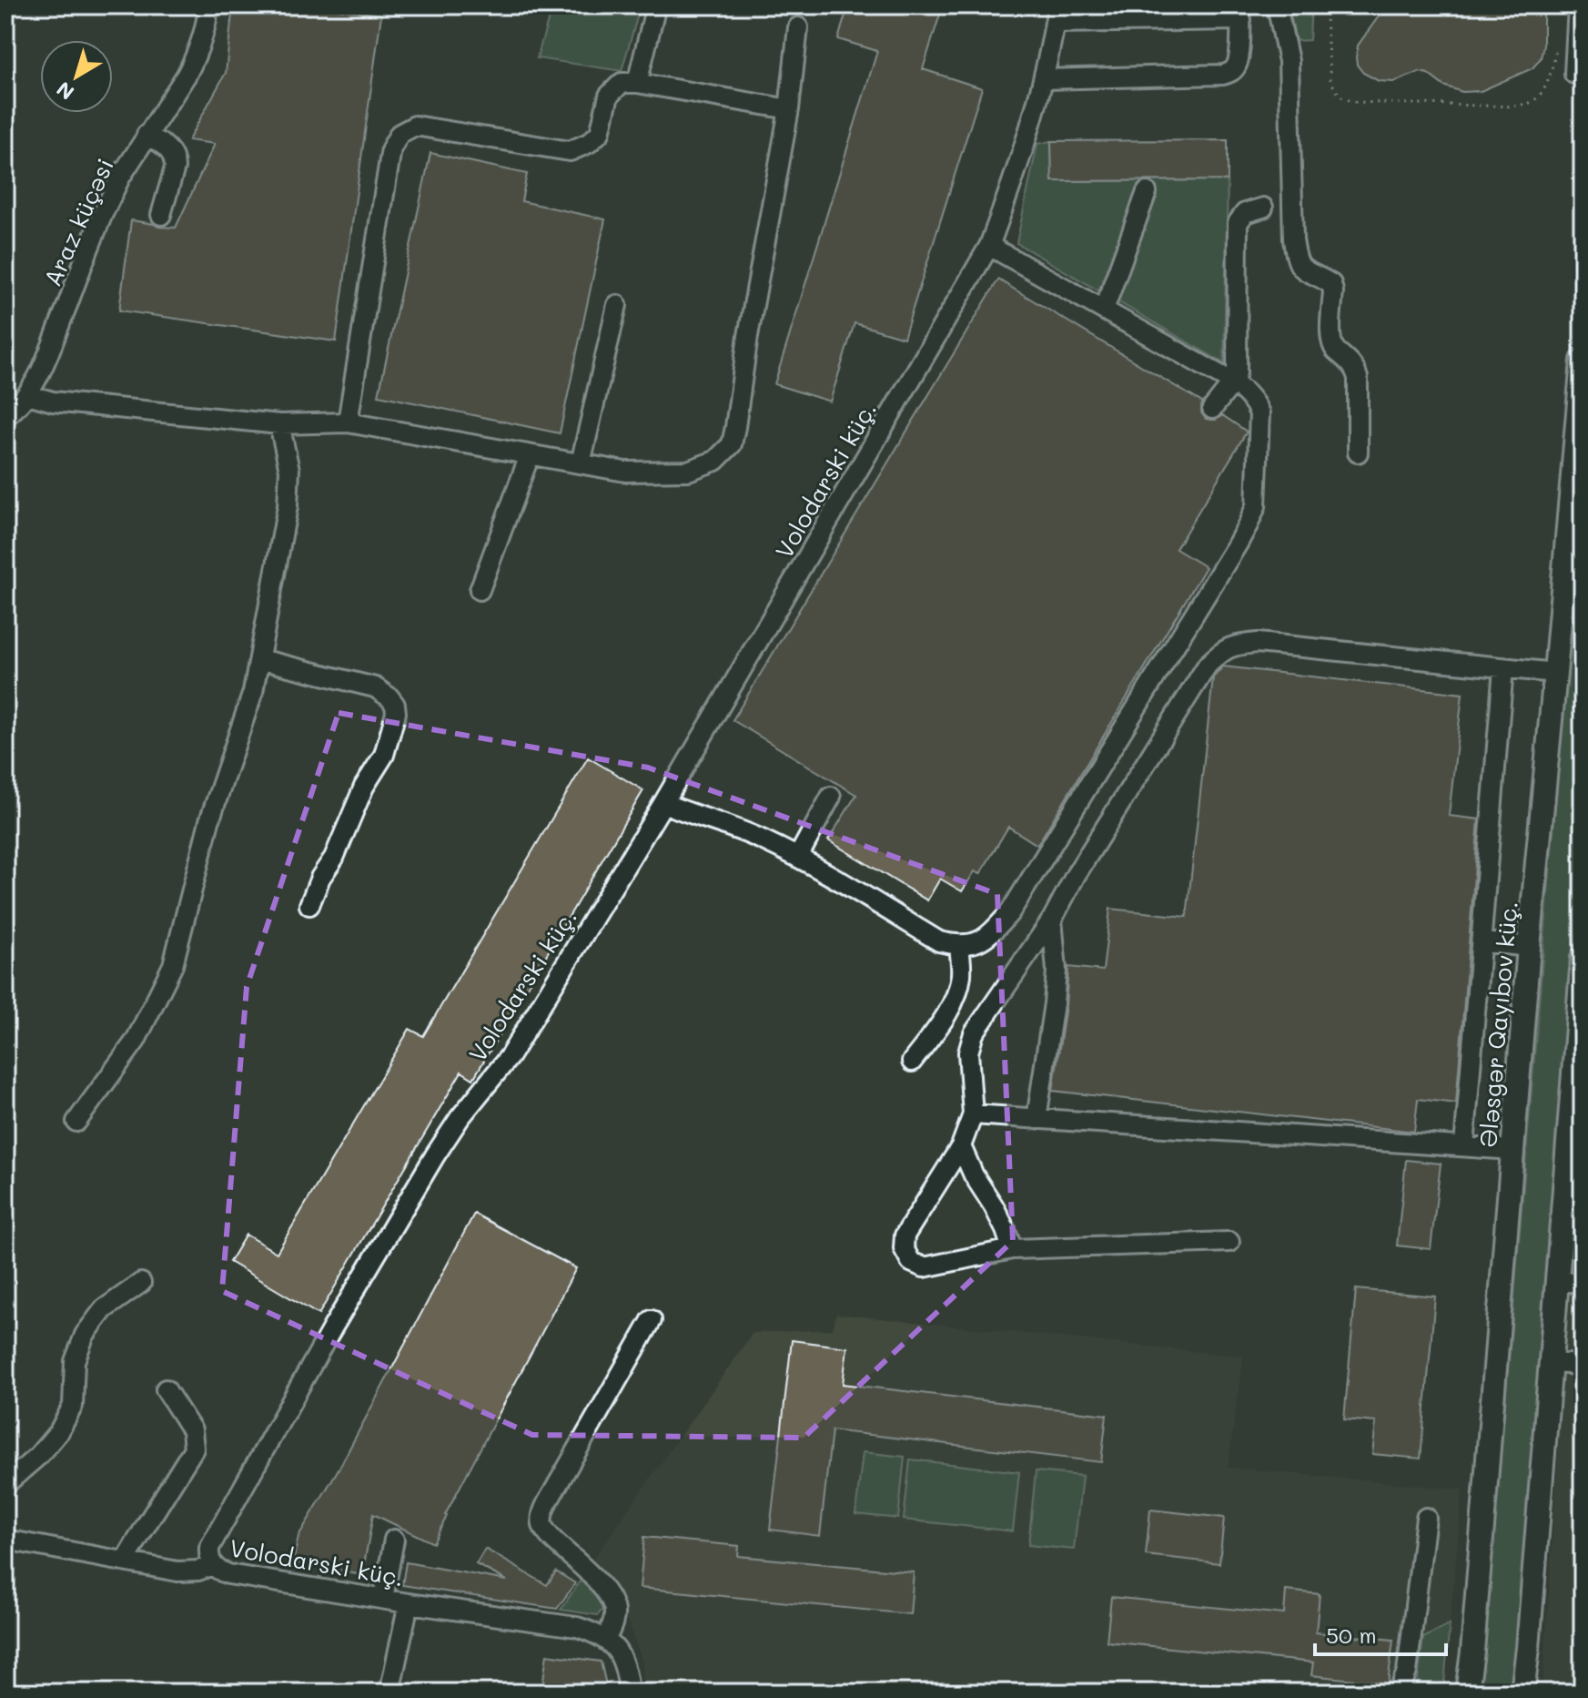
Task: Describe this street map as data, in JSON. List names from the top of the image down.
{
  "streets": {
    "main road": ["Ələsgər Qayıbov küç."],
    "street": ["Araz küçəsi", "Volodarski küç."]
  },
  "scale_bar": "50 m",
  "north": "bottom left"
}
